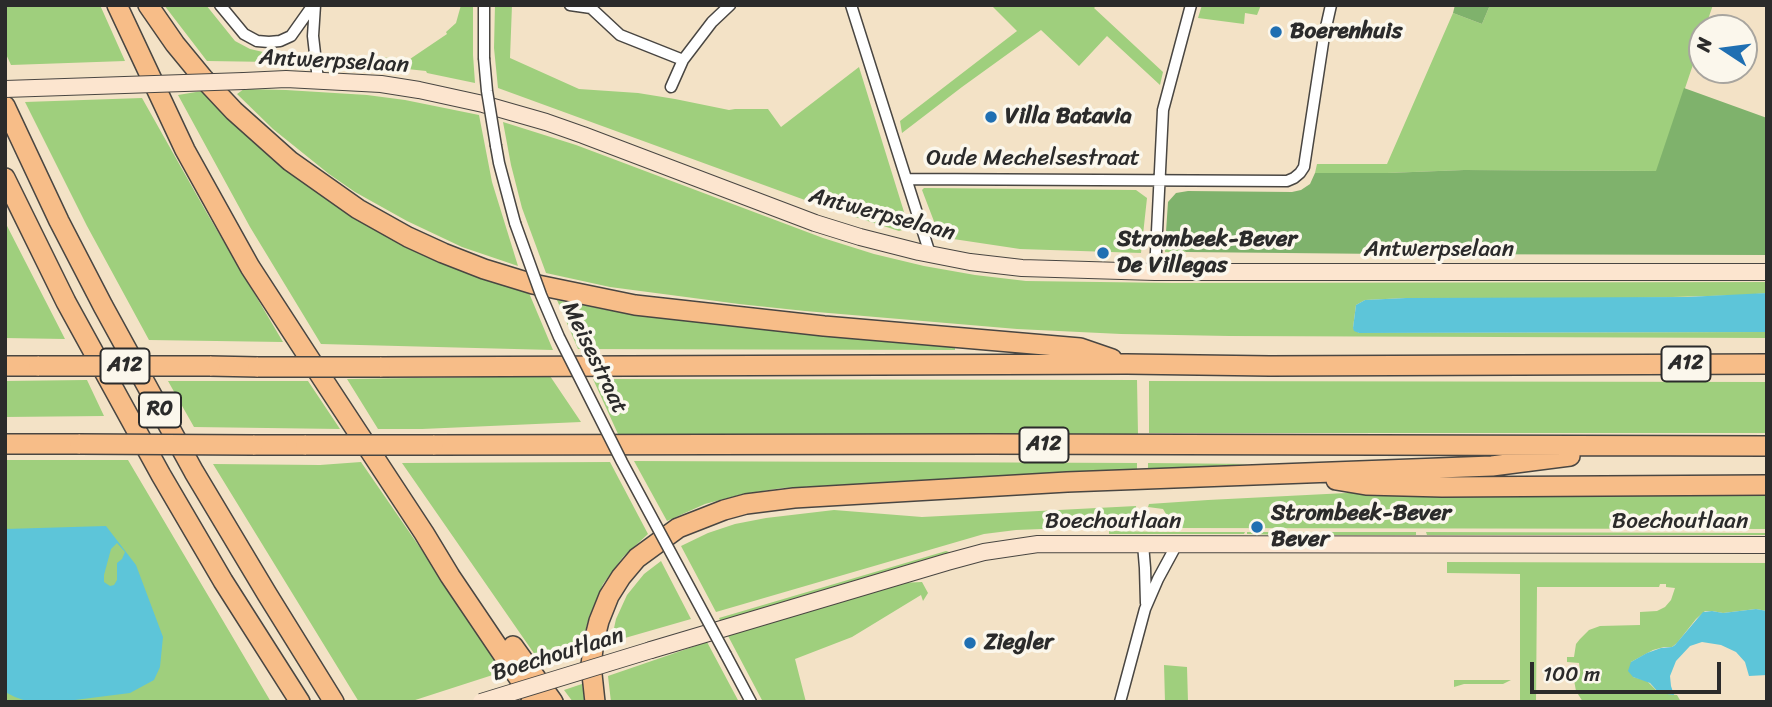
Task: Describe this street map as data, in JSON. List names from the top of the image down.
{
  "streets": {
    "highway": ["A12", "R0"],
    "main road": ["Antwerpselaan", "Boechoutlaan"],
    "street": ["Oude Mechelsestraat", "Meisestraat"]
  },
  "crossings": [
    ["Antwerpselaan", "Oude Mechelsestraat"]
  ],
  "places": [
    "Boerenhuis",
    "Villa Batavia",
    "Strombeek-Bever De Villegas",
    "Strombeek-Bever Bever",
    "Ziegler"
  ],
  "scale_bar": "100 m",
  "north": "left"
}
